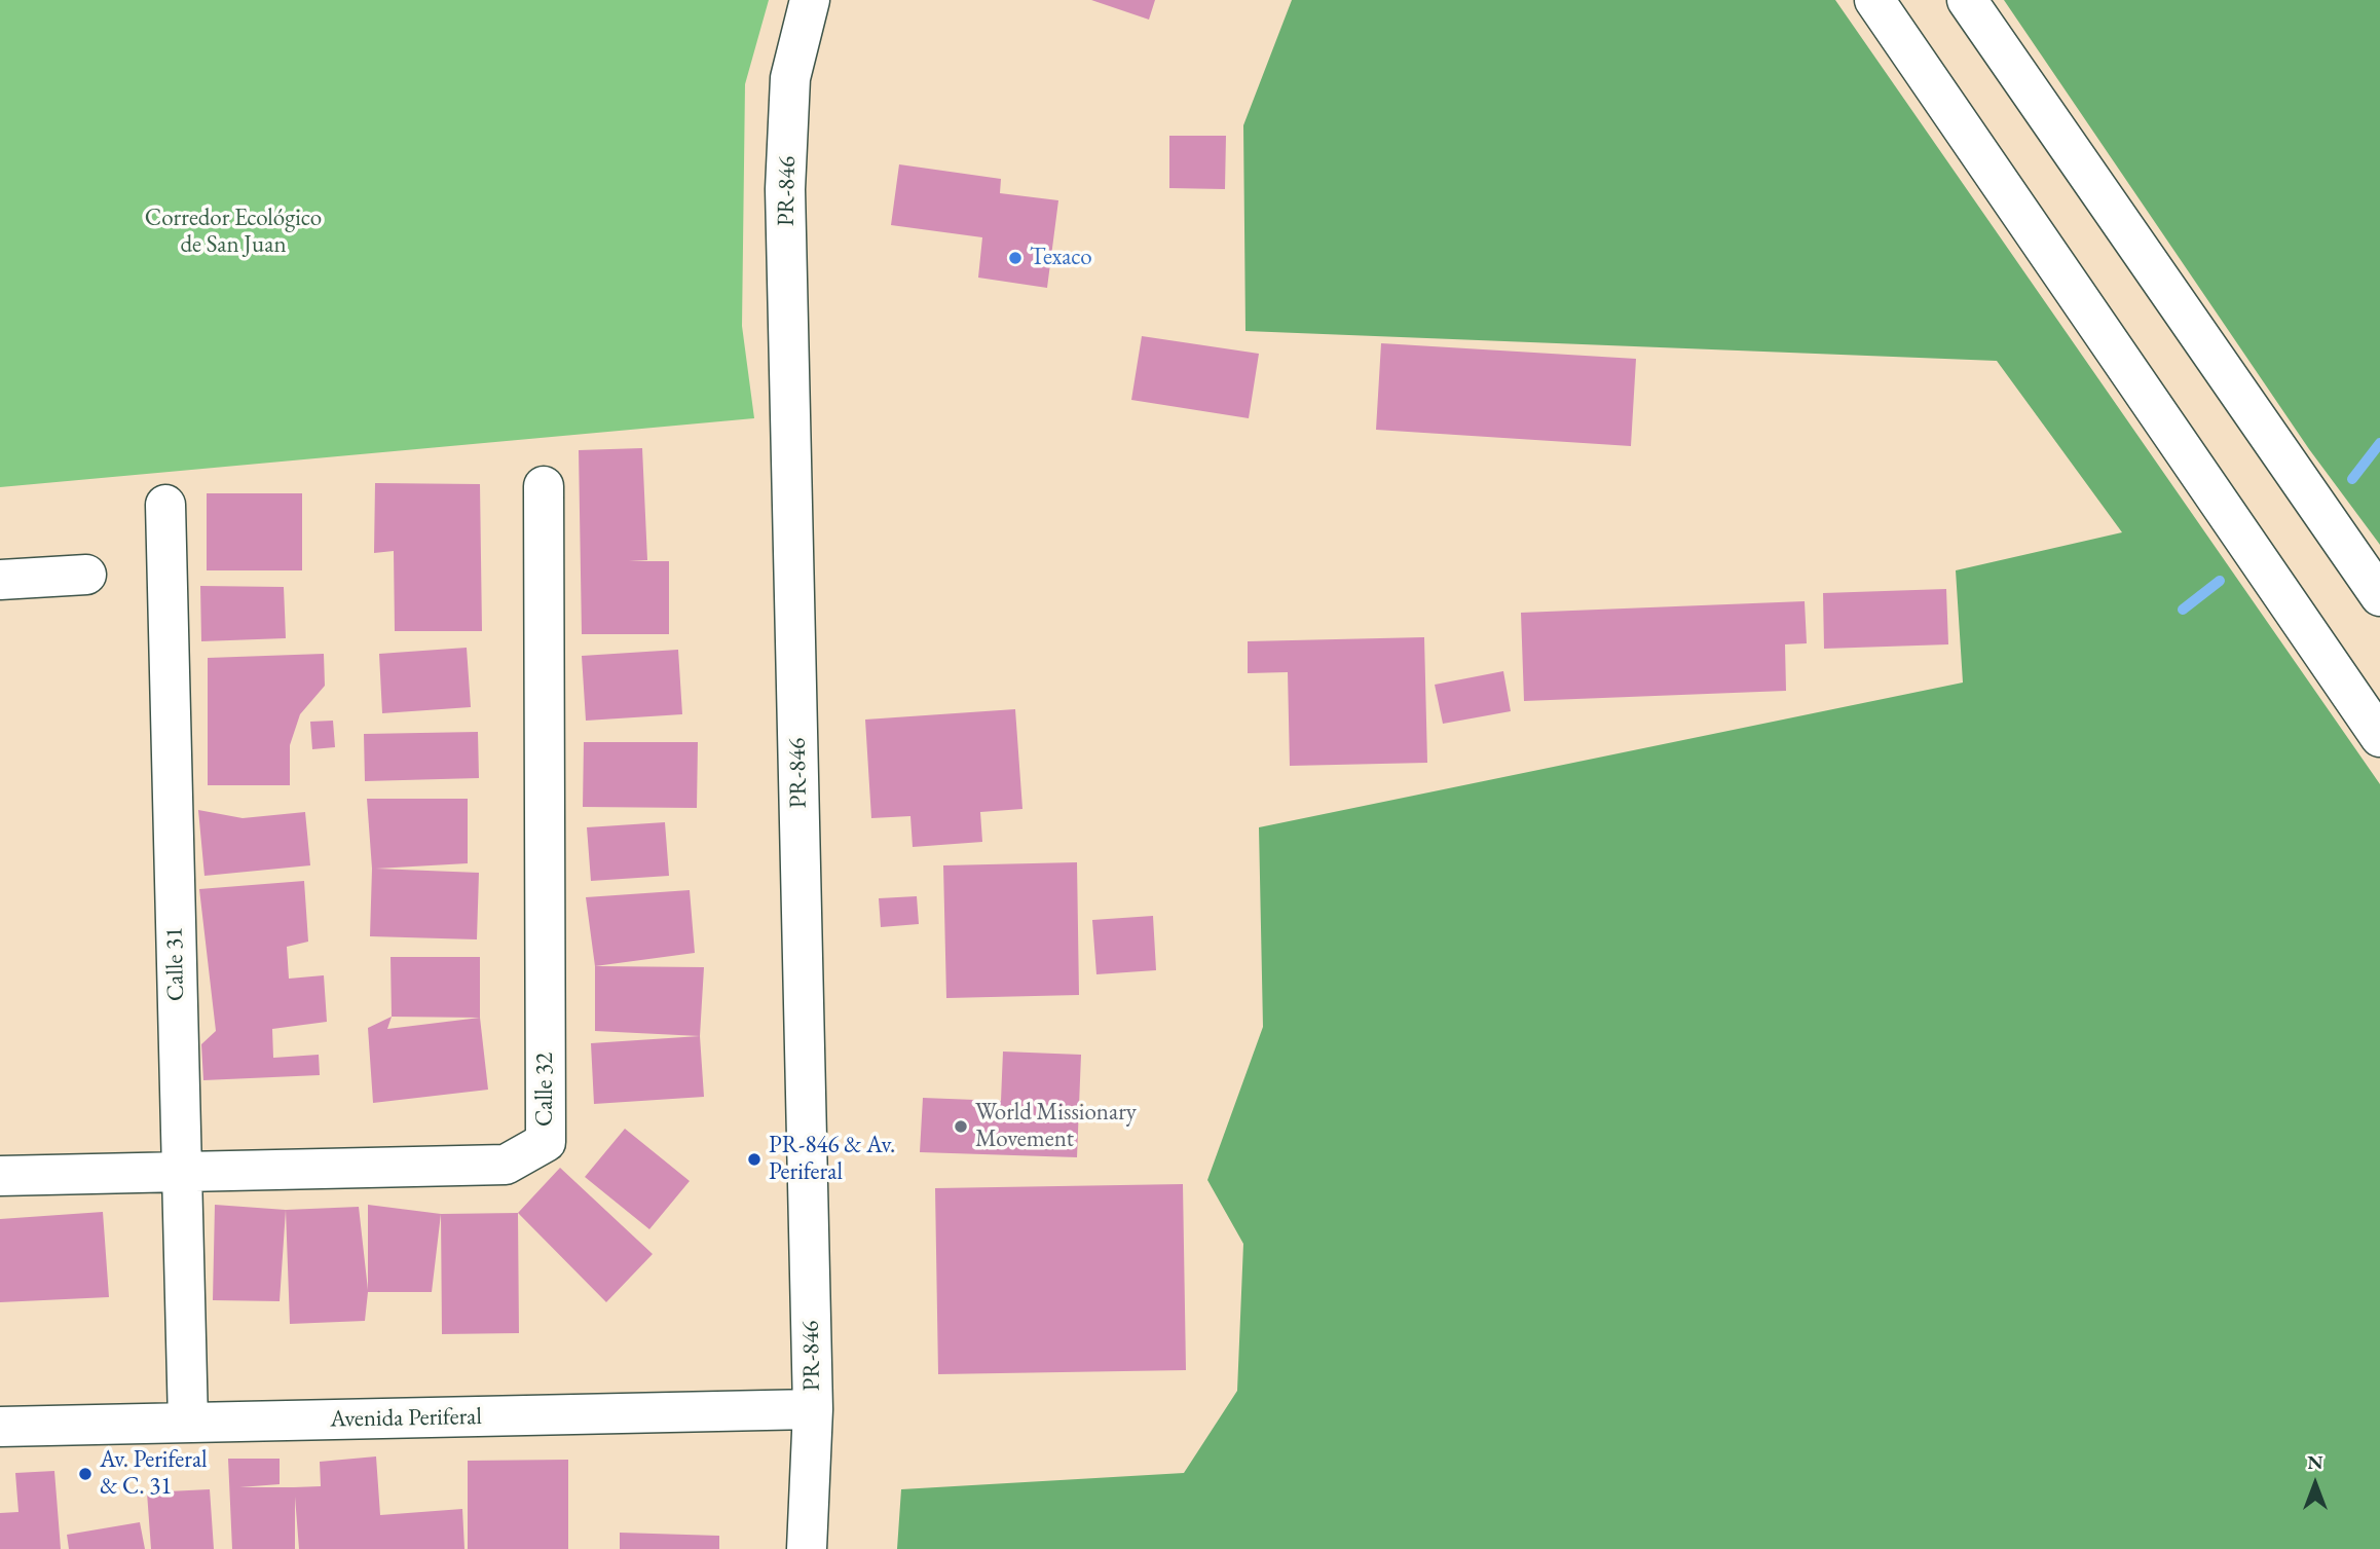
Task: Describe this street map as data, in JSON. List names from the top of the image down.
{
  "streets": {
    "street": [
      "PR-846",
      "Calle 31",
      "Calle 32",
      "Avenida Periferal"
    ]
  },
  "crossings": [
    ["PR-846", "Avenida Periferal"],
    ["Calle 31", "Calle 32"],
    ["Calle 31", "Avenida Periferal"]
  ],
  "parks": ["Corredor Ecológico de San Juan"],
  "places": [
    "Texaco",
    "World Missionary Movement",
    "PR-846 & Av. Periferal",
    "Av. Periferal & C. 31"
  ],
  "north": "top"
}
